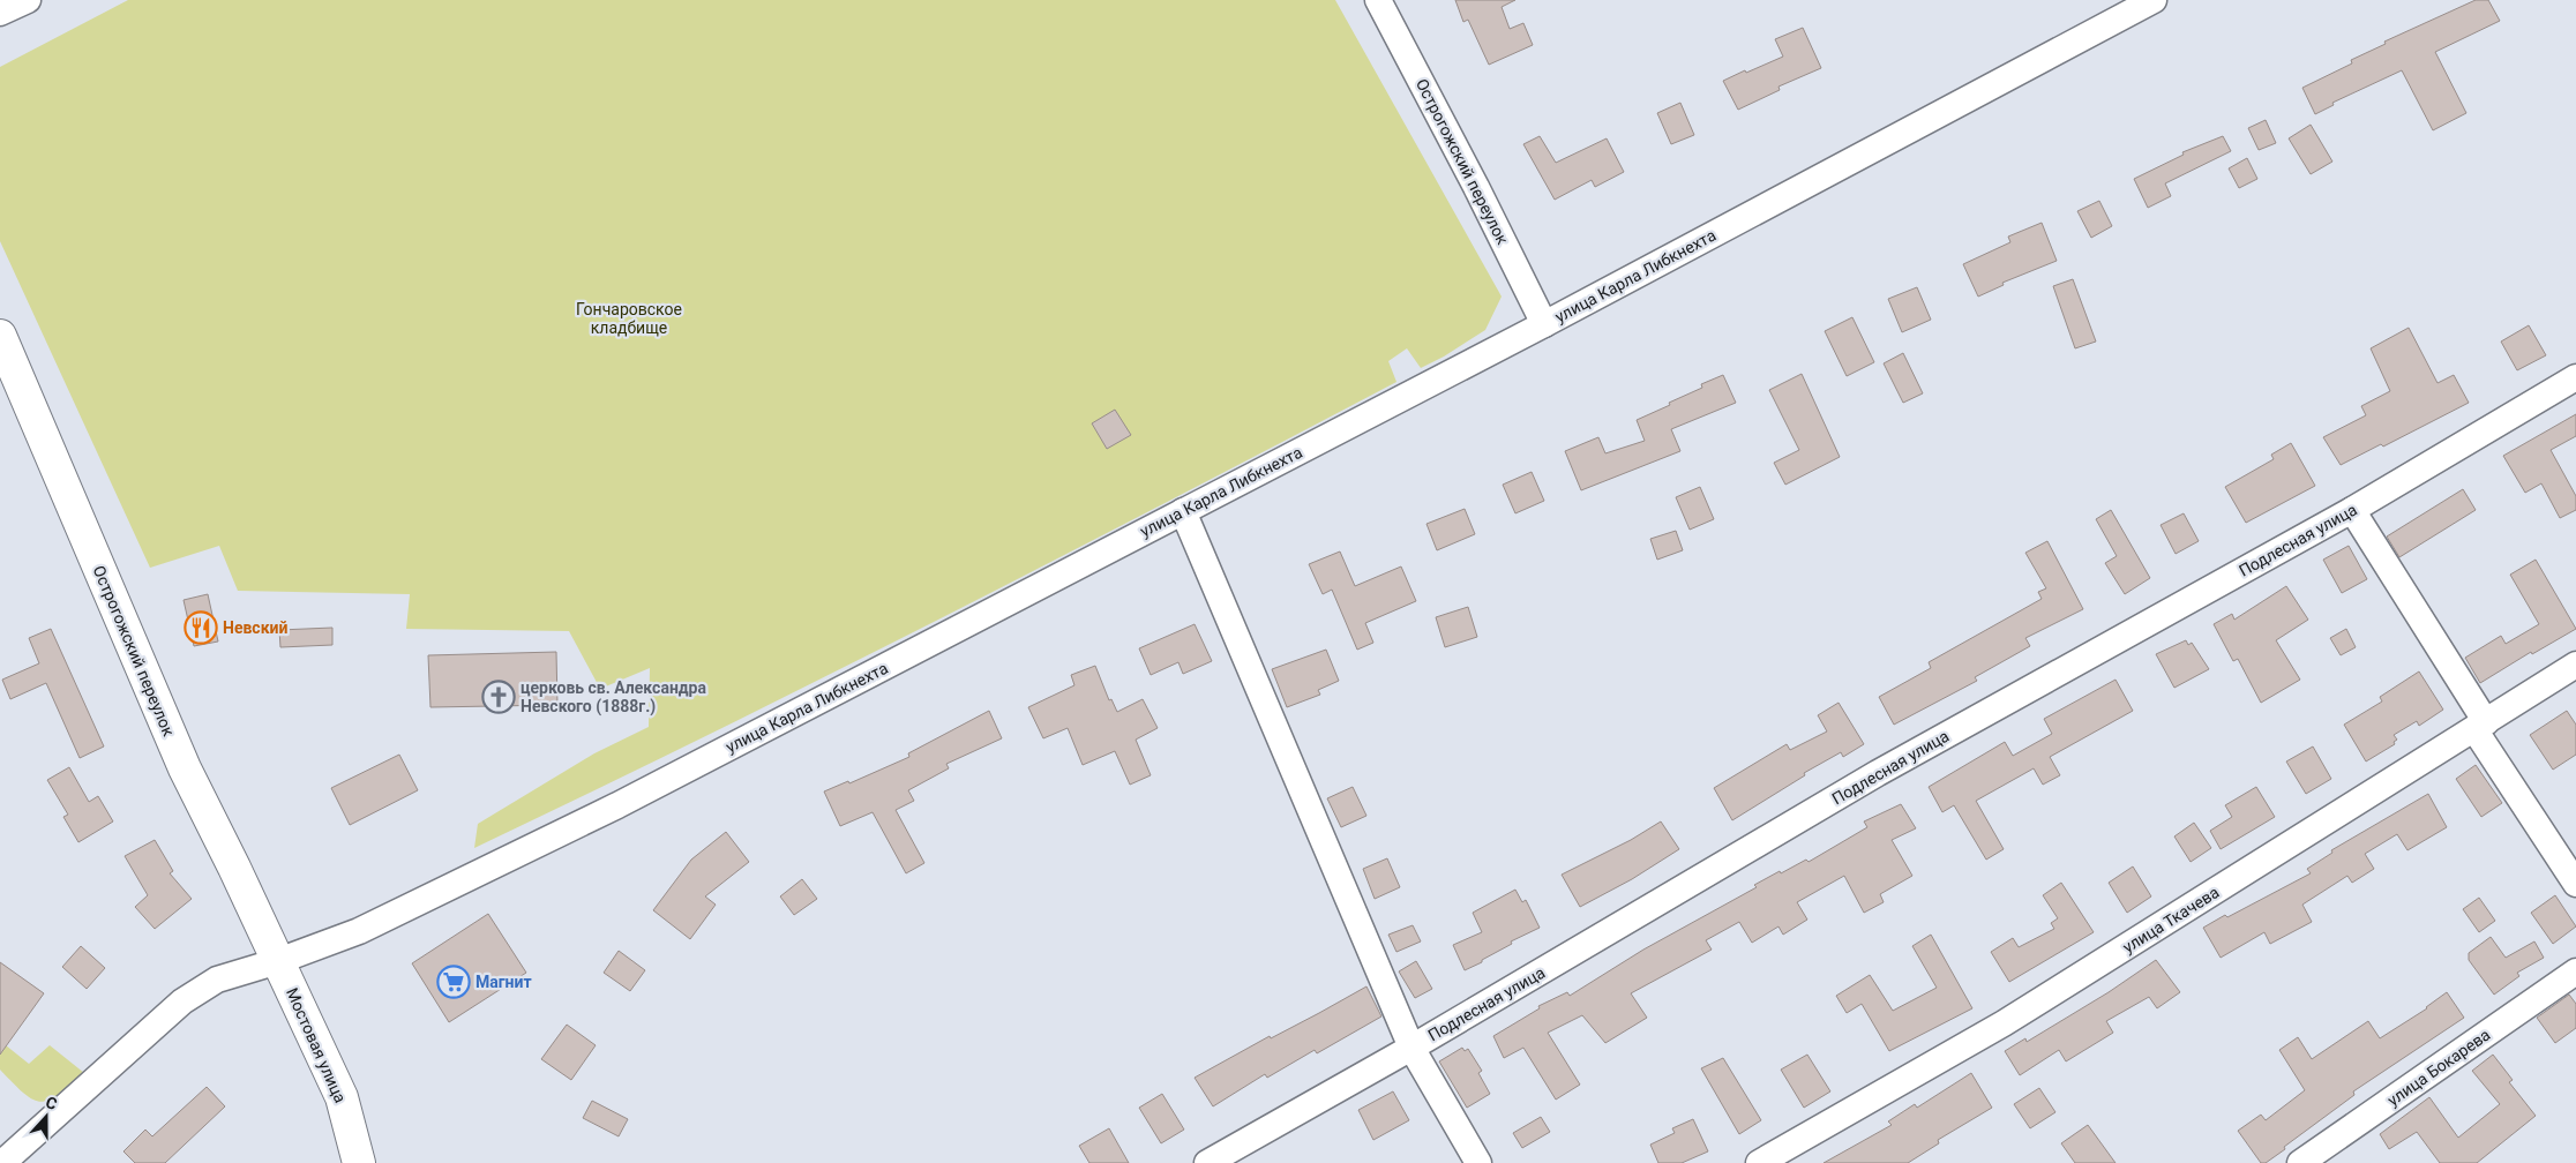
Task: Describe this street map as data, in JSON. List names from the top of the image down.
{
  "streets": {
    "main road": ["Острогожский переулок", "Мостовая улица"],
    "street": [
      "улица Карла Либкнехта",
      "Подлесная улица",
      "улица Ткачева",
      "улица Бокарева"
    ]
  },
  "crossings": [
    ["Острогожский переулок", "улица Карла Либкнехта"],
    ["Острогожский переулок", "Мостовая улица"],
    ["улица Карла Либкнехта", "Мостовая улица"]
  ],
  "parks": ["Гончаровское кладбище"],
  "places": {
    "restaurant": ["Невский"],
    "church": ["церковь св. Александра Невского (1888г.)"],
    "supermarket": ["Магнит"]
  },
  "north": "top"
}
